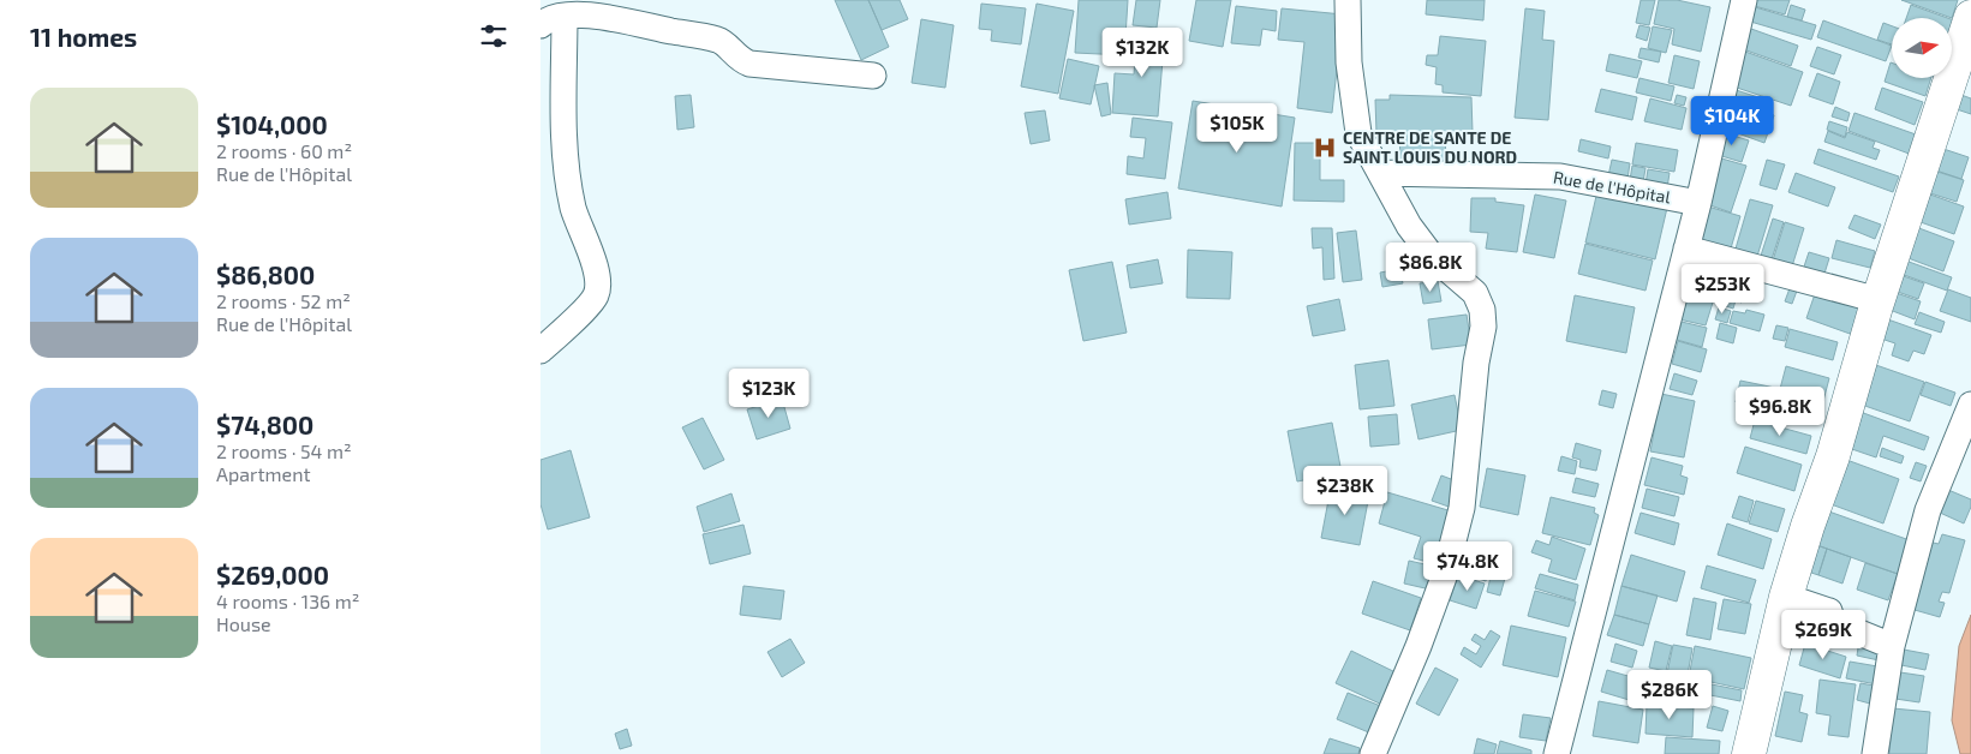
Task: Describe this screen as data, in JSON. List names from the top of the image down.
{
  "streets": {
    "street": ["Rue de l'Hôpital"]
  },
  "places": {
    "hospital": ["CENTRE DE SANTE DE SAINT LOUIS DU NORD"]
  },
  "north": "right",
  "page": {
    "heading": "11 homes",
    "price": [
      "$132K",
      "$104K",
      "$105K",
      "$86.8K",
      "$253K",
      "$123K",
      "$96.8K",
      "$238K",
      "$74.8K",
      "$269K",
      "$286K"
    ],
    "list": [
      {
        "name": "$104,000",
        "note": "2 rooms · 60 m² · Rue de l'Hôpital"
      },
      {
        "name": "$86,800",
        "note": "2 rooms · 52 m² · Rue de l'Hôpital"
      },
      {
        "name": "$74,800",
        "note": "2 rooms · 54 m² · Apartment"
      },
      {
        "name": "$269,000",
        "note": "4 rooms · 136 m² · House"
      }
    ]
  }
}
